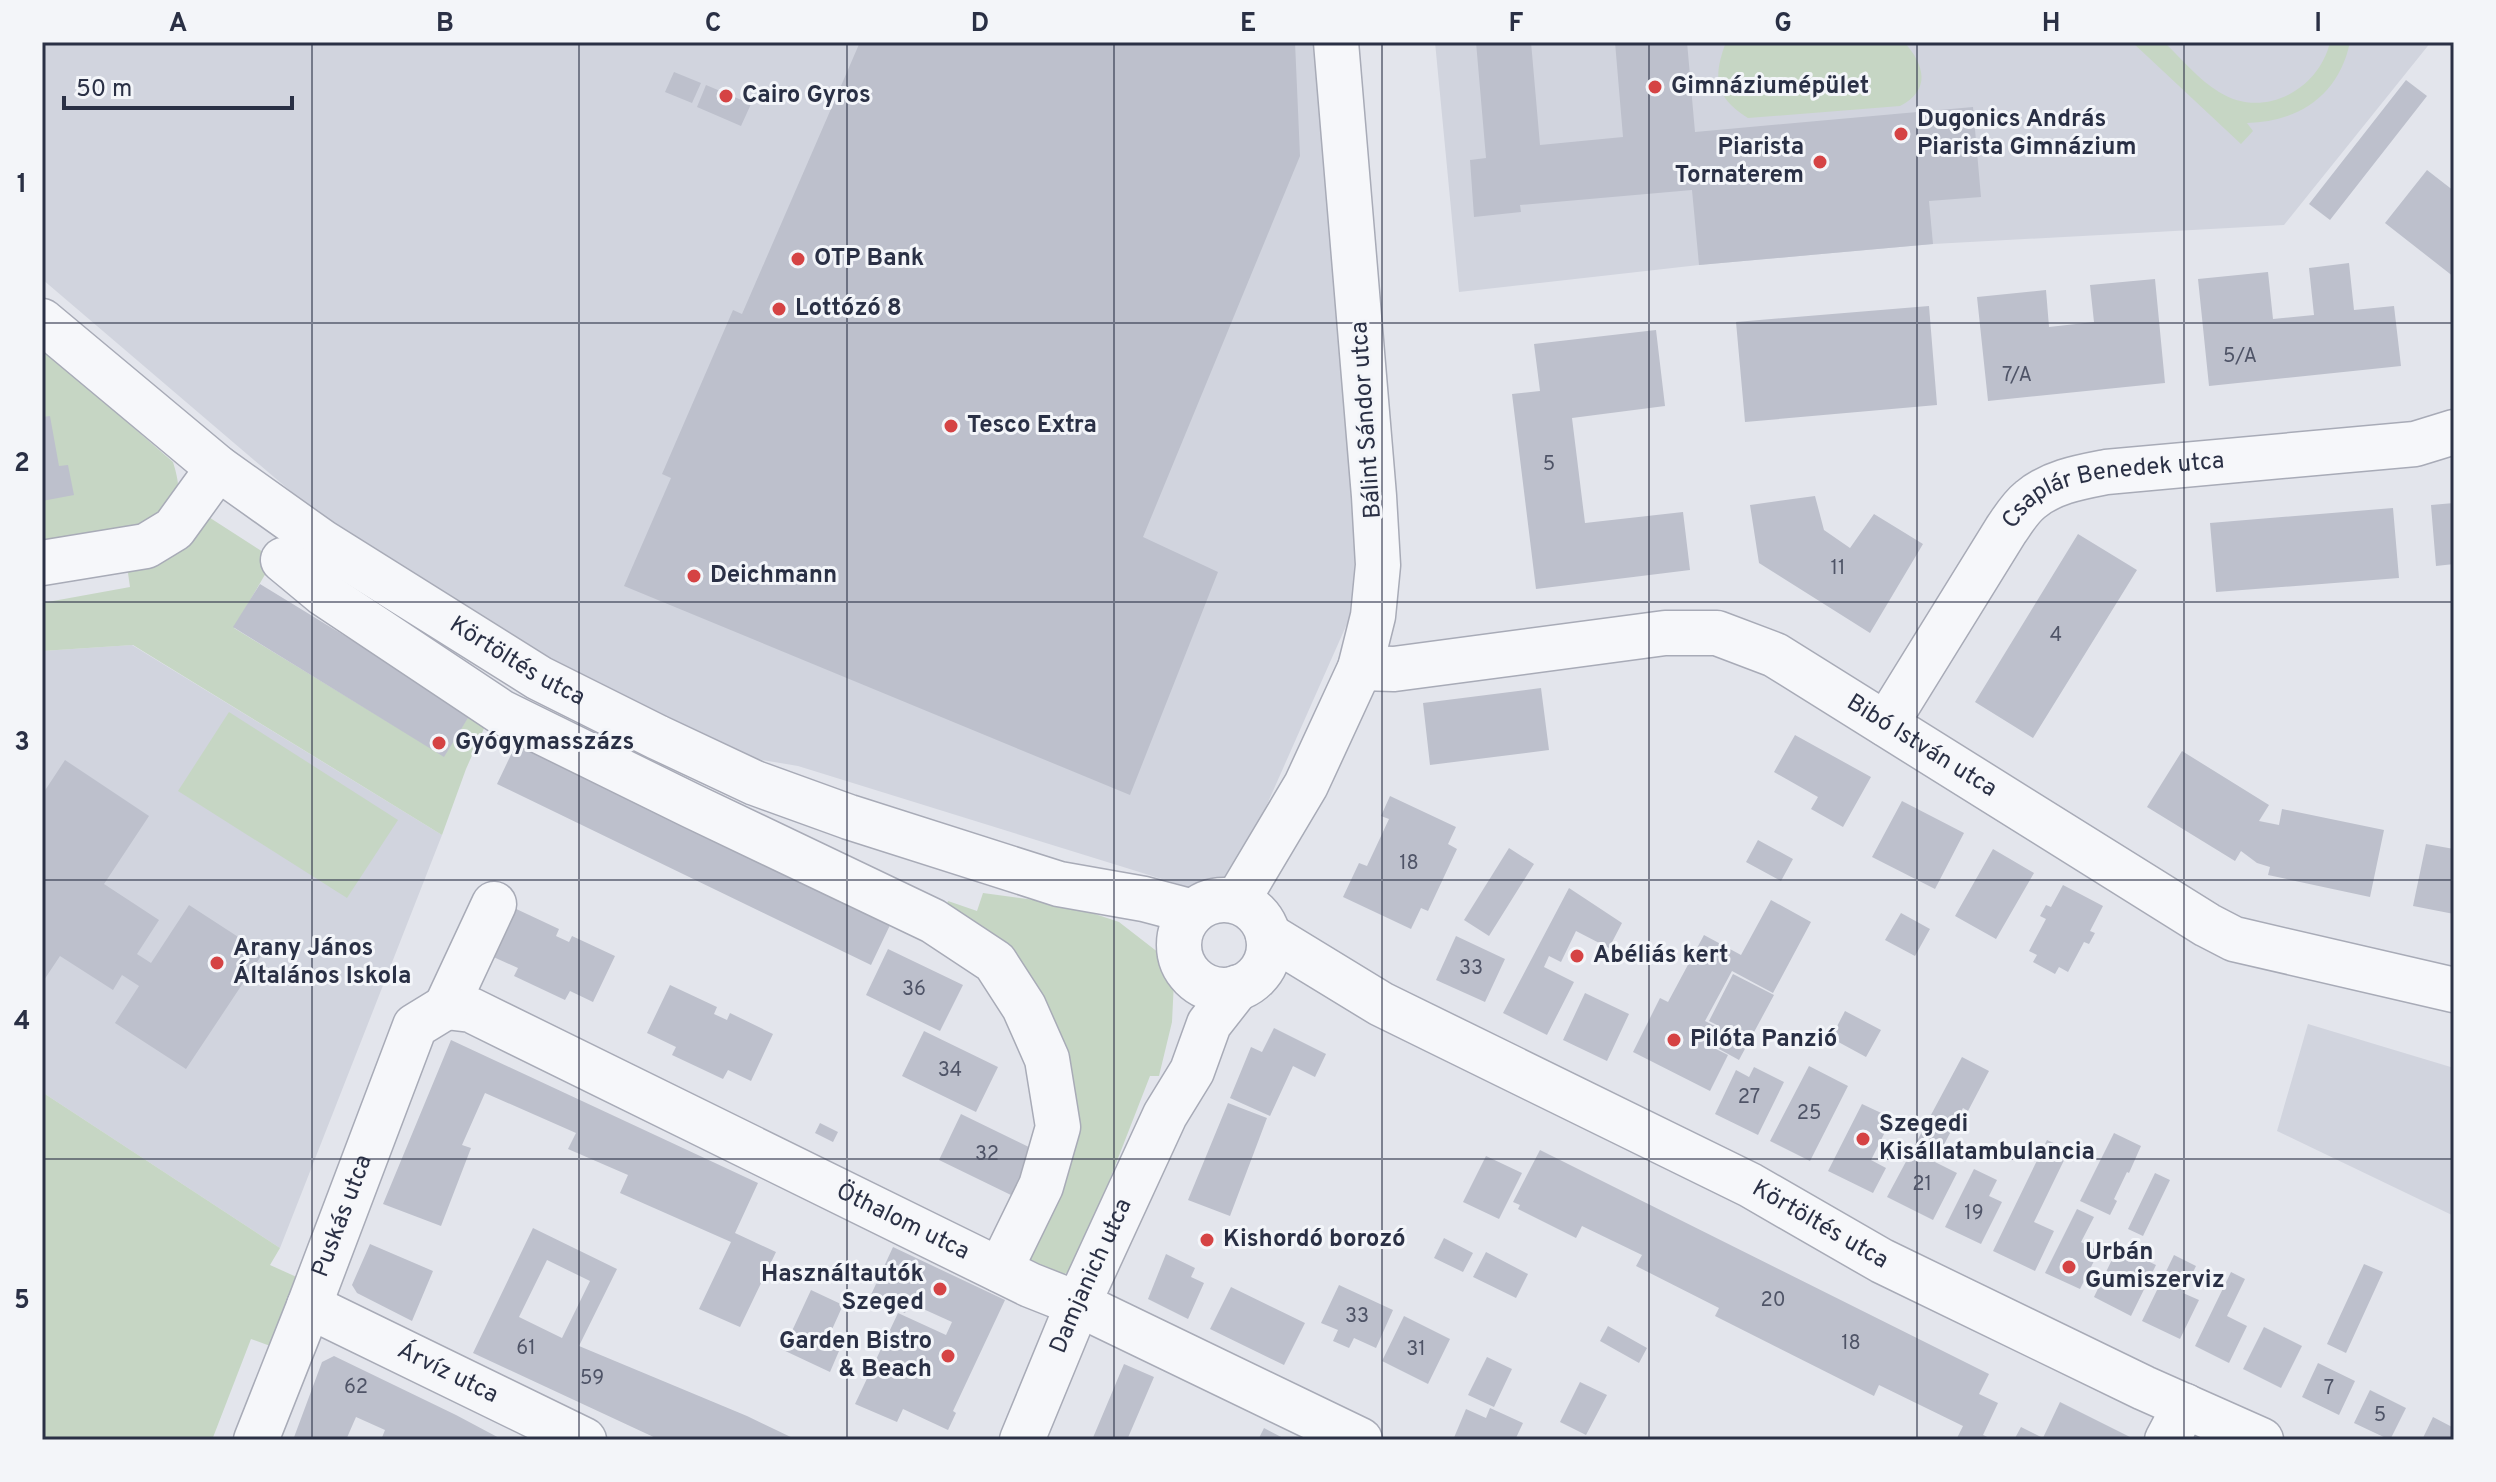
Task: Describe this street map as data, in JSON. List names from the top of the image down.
{
  "streets": {
    "street": [
      "Bálint Sándor utca",
      "Csaplár Benedek utca",
      "Körtöltés utca",
      "Bibó István utca",
      "Puskás utca",
      "Öthalom utca",
      "Damjanich utca",
      "Árvíz utca"
    ]
  },
  "crossings": [
    ["Bálint Sándor utca", "Körtöltés utca"],
    ["Bálint Sándor utca", "Bibó István utca"],
    ["Bálint Sándor utca", "Damjanich utca"],
    ["Csaplár Benedek utca", "Bibó István utca"],
    ["Körtöltés utca", "Damjanich utca"],
    ["Puskás utca", "Öthalom utca"],
    ["Puskás utca", "Árvíz utca"],
    ["Öthalom utca", "Damjanich utca"]
  ],
  "places": [
    "Gimnáziumépület",
    "Cairo Gyros",
    "Dugonics András Piarista Gimnázium",
    "Piarista Tornaterem",
    "OTP Bank",
    "Lottózó 8",
    "Tesco Extra",
    "Deichmann",
    "Gyógymasszázs",
    "Abéliás kert",
    "Arany János Általános Iskola",
    "Pilóta Panzió",
    "Szegedi Kisállatambulancia",
    "Kishordó borozó",
    "Urbán Gumiszerviz",
    "Használtautók Szeged",
    "Garden Bistro & Beach"
  ],
  "house_numbers": [
    "5/A",
    "7/A",
    "5",
    "11",
    "4",
    "18",
    "33",
    "36",
    "34",
    "27",
    "25",
    "32",
    "21",
    "19",
    "20",
    "33",
    "18",
    "61",
    "31",
    "59",
    "62",
    "7",
    "5"
  ],
  "scale_bar": "50 m",
  "grid": {
    "columns": [
      "A",
      "B",
      "C",
      "D",
      "E",
      "F",
      "G",
      "H",
      "I"
    ],
    "rows": [
      "1",
      "2",
      "3",
      "4",
      "5"
    ]
  }
}
